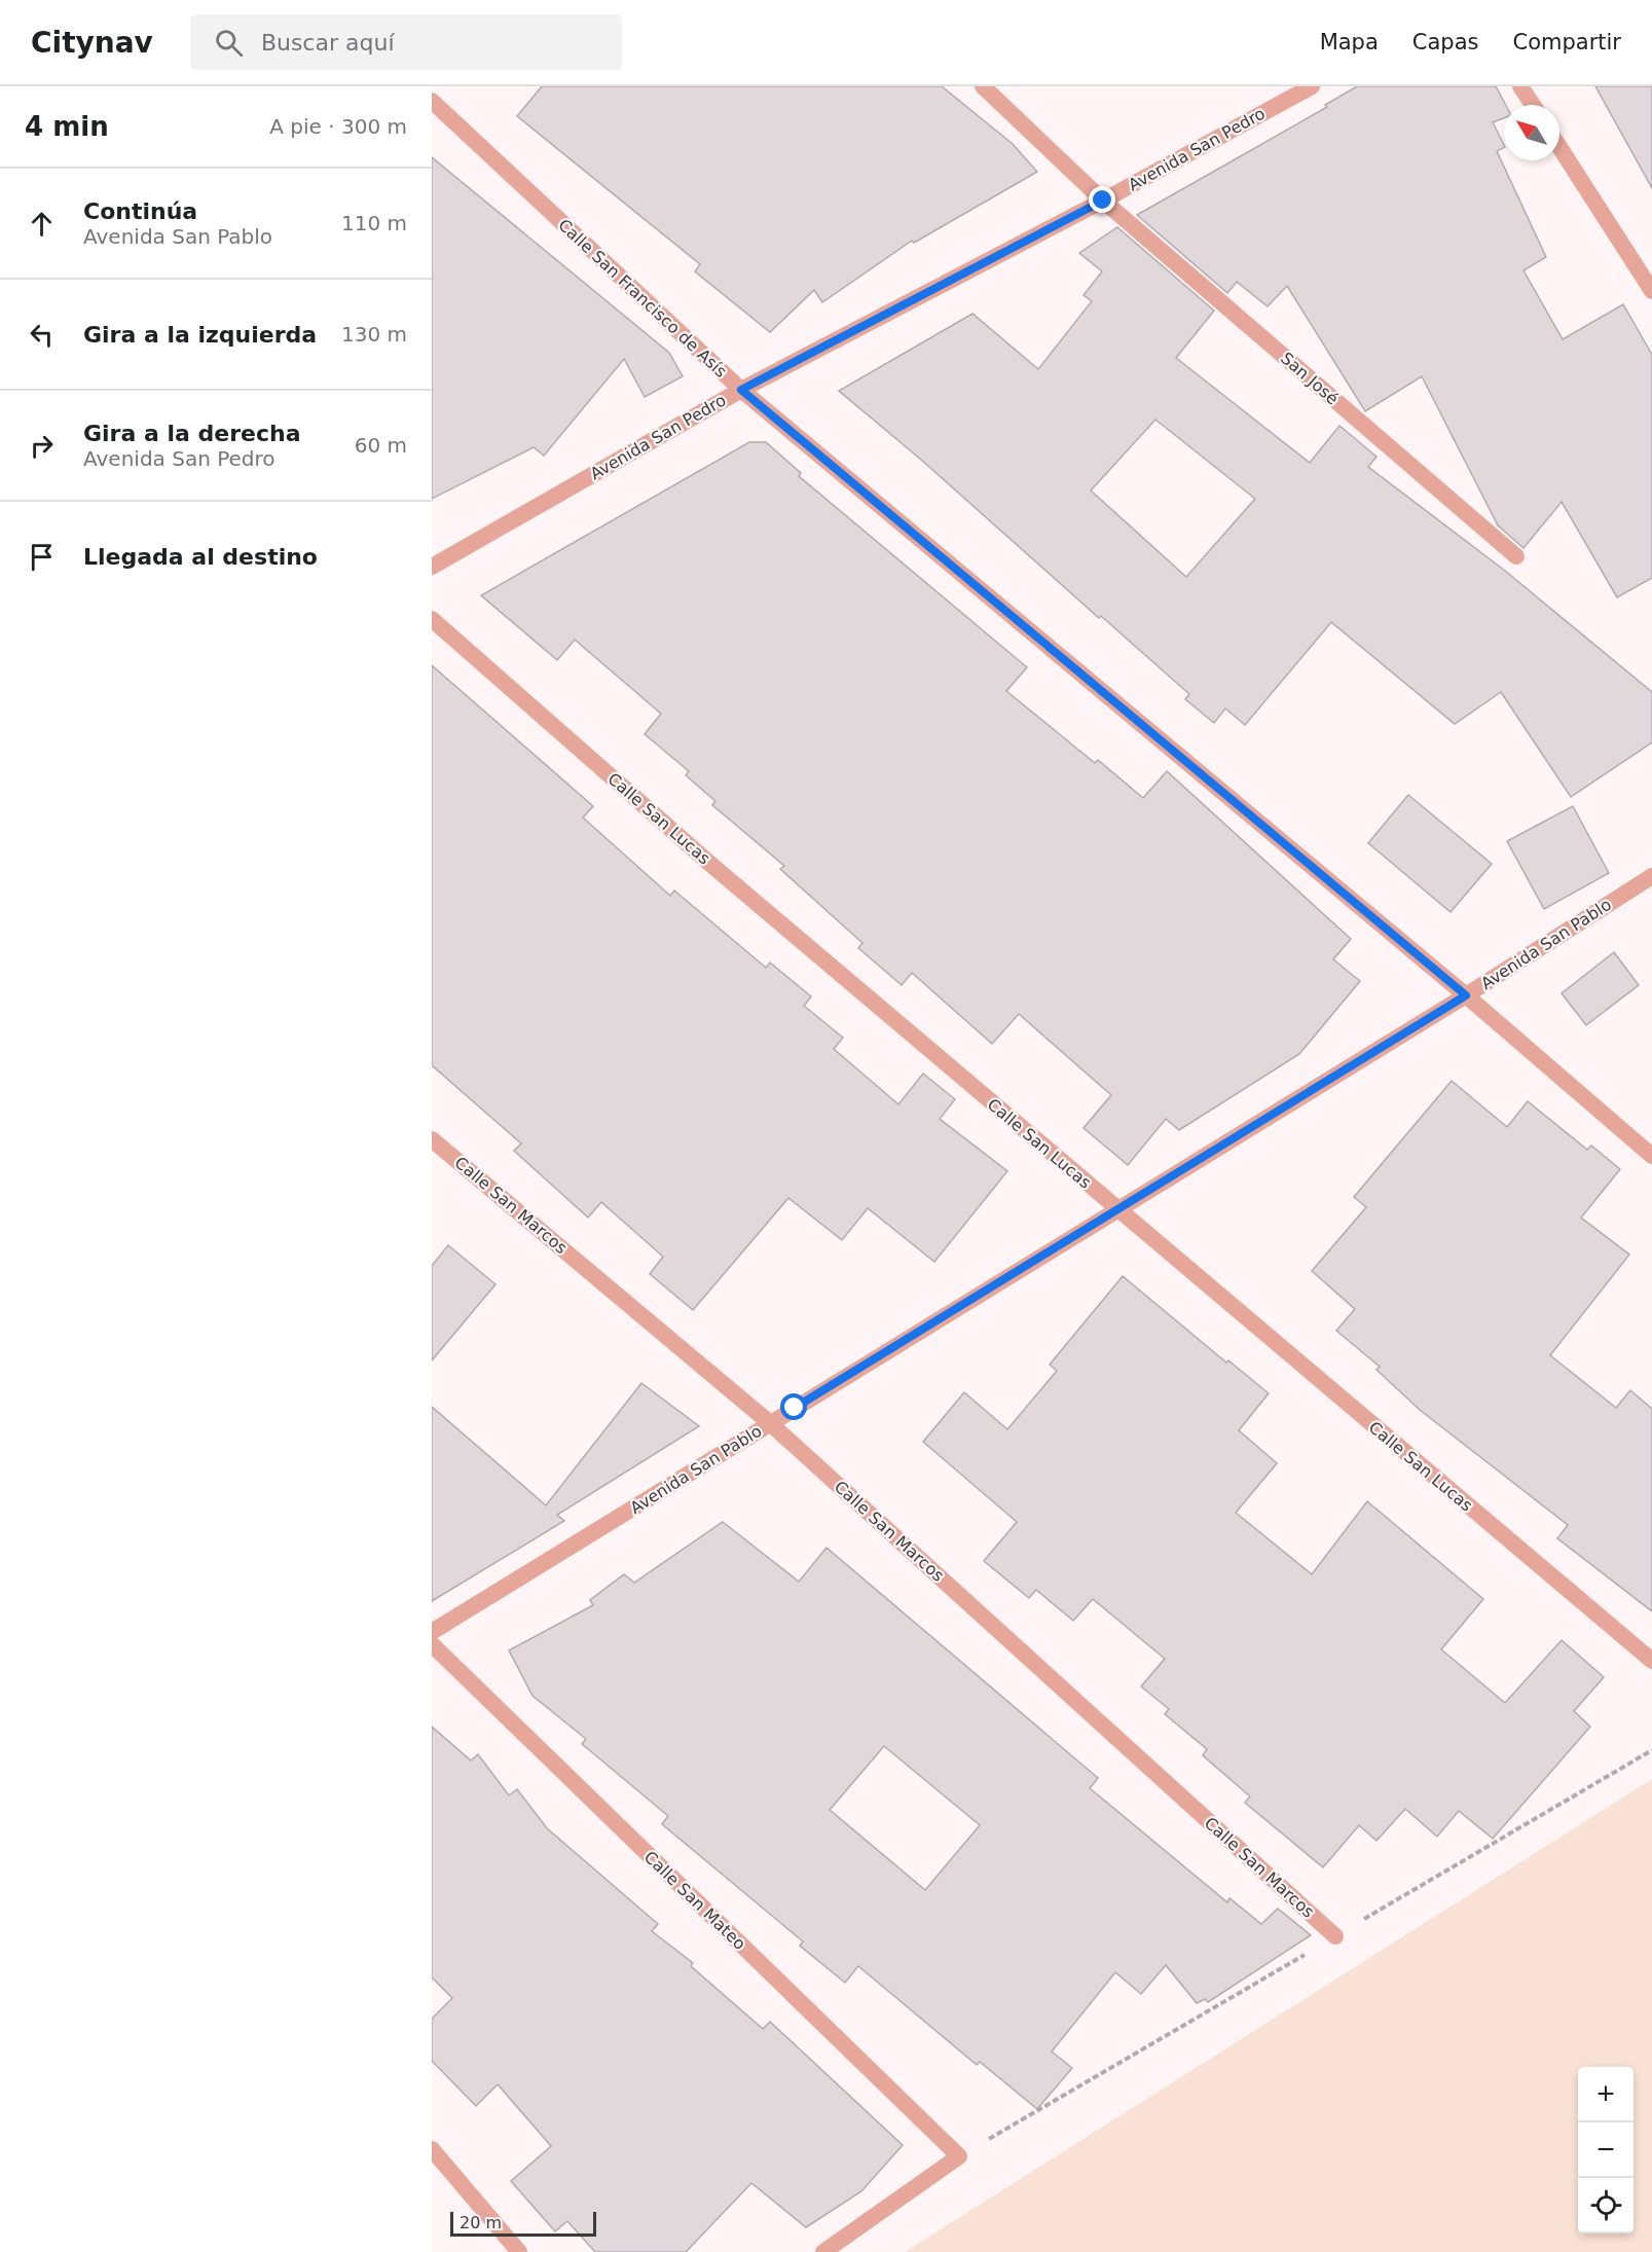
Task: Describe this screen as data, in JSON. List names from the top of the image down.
{
  "streets": {
    "street": [
      "Avenida San Pedro",
      "Calle San Francisco de Asís",
      "San José",
      "Calle San Lucas",
      "Avenida San Pablo",
      "Calle San Marcos",
      "Calle San Mateo"
    ]
  },
  "crossings": [
    ["Avenida San Pedro", "Calle San Francisco de Asís"],
    ["Avenida San Pedro", "San José"],
    ["Calle San Francisco de Asís", "Avenida San Pablo"],
    ["Calle San Lucas", "Avenida San Pablo"],
    ["Avenida San Pablo", "Calle San Marcos"]
  ],
  "scale_bar": "20 m",
  "north": "top left",
  "page": {
    "header": "Citynav",
    "search": "Buscar aquí",
    "nav": ["Mapa", "Capas", "Compartir"],
    "heading": ["4 min", "A pie · 300 m"],
    "list": [
      ["Continúa", "Avenida San Pablo", "110 m"],
      ["Gira a la izquierda", "130 m"],
      ["Gira a la derecha", "Avenida San Pedro", "60 m"],
      "Llegada al destino"
    ],
    "map_buttons": ["+", "−"],
    "scale": "20 m"
  }
}
